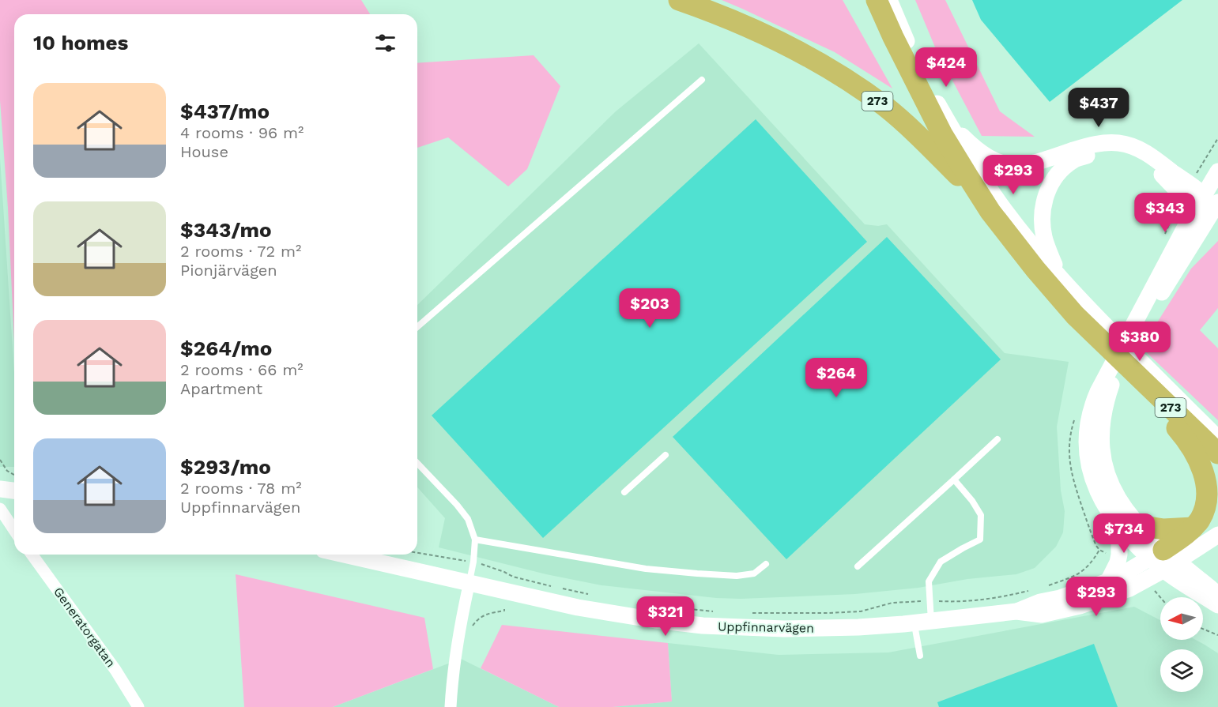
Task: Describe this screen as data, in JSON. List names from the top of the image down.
{
  "streets": {
    "highway": ["273"],
    "main road": ["Uppfinnarvägen"],
    "street": ["Generatorgatan"]
  },
  "north": "left",
  "page": {
    "heading": "10 homes",
    "price": [
      "$424",
      "$437",
      "$293",
      "$343",
      "$203",
      "$380",
      "$264",
      "$734",
      "$293",
      "$321"
    ],
    "list": [
      {
        "name": "$437/mo",
        "note": "4 rooms · 96 m² · House"
      },
      {
        "name": "$343/mo",
        "note": "2 rooms · 72 m² · Pionjärvägen"
      },
      {
        "name": "$264/mo",
        "note": "2 rooms · 66 m² · Apartment"
      },
      {
        "name": "$293/mo",
        "note": "2 rooms · 78 m² · Uppfinnarvägen"
      }
    ]
  }
}
